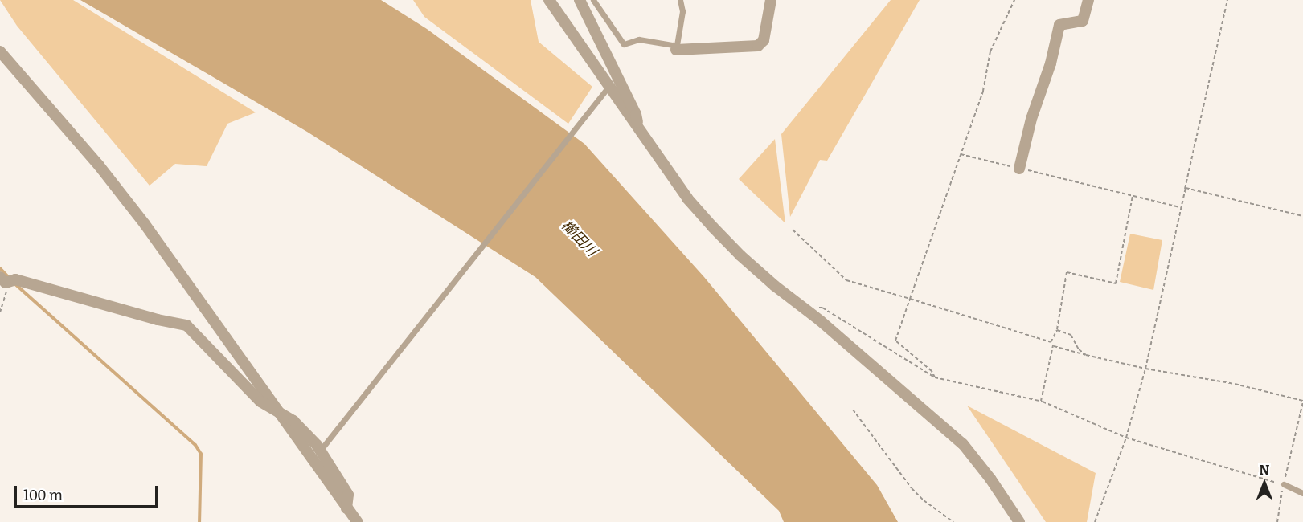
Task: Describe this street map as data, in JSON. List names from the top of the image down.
{
  "water": ["櫛田川"],
  "scale_bar": "100 m",
  "north": "top"
}
